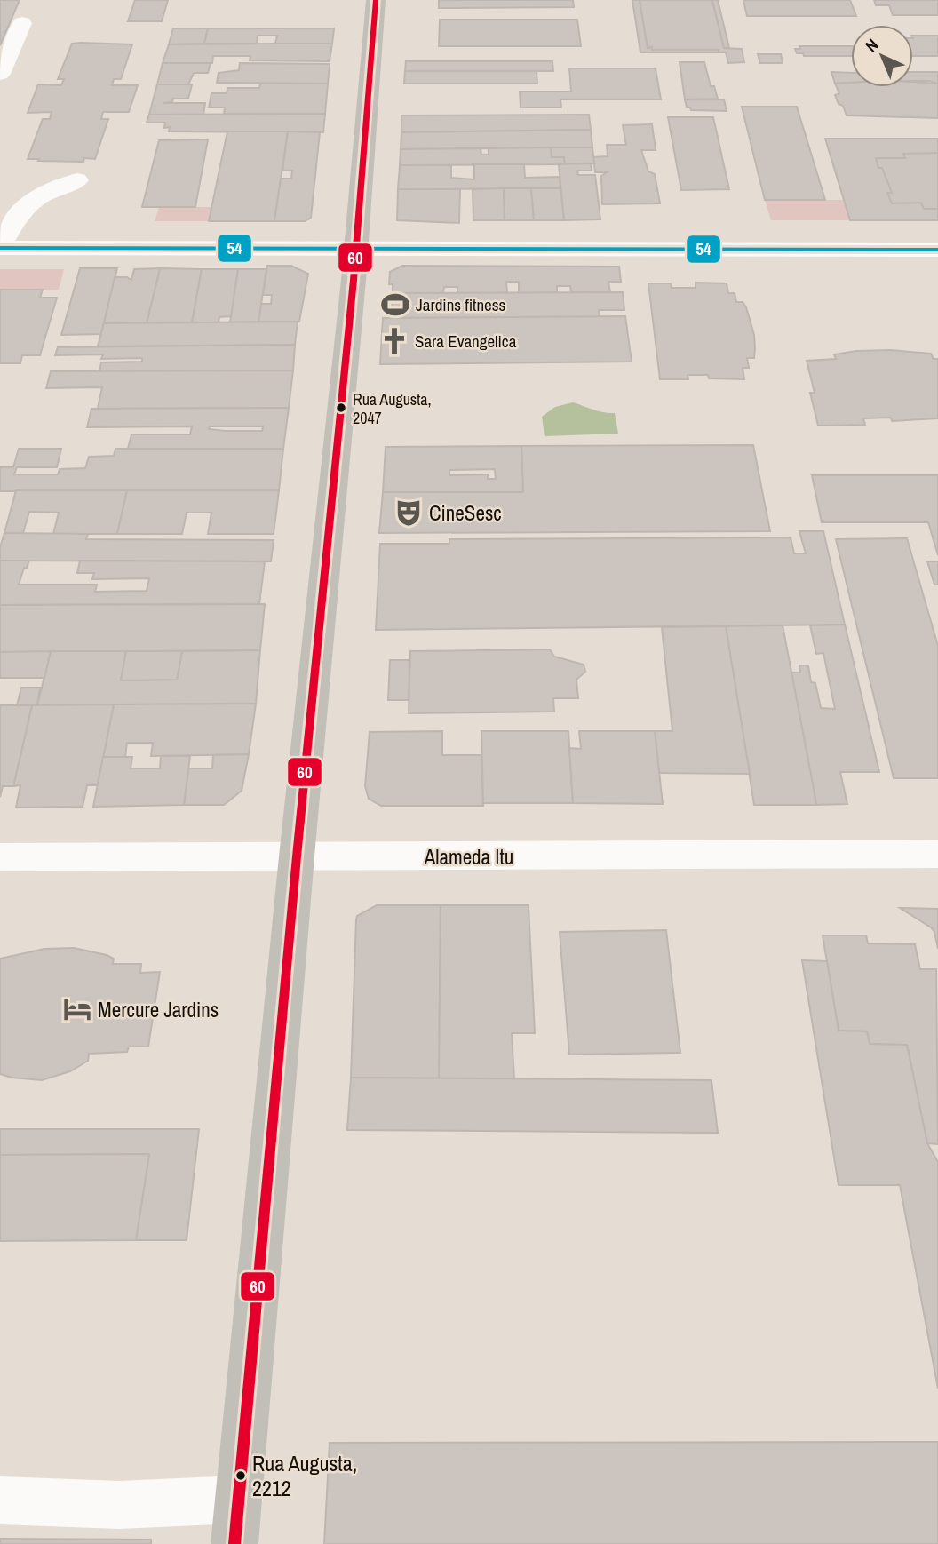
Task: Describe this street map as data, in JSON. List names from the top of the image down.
{
  "streets": {
    "street": ["Alameda Itu"]
  },
  "places": {
    "sports": ["Jardins fitness"],
    "church": ["Sara Evangelica"],
    "other": ["Rua Augusta, 2047", "Rua Augusta, 2212"],
    "theatre": ["CineSesc"],
    "hotel": ["Mercure Jardins"]
  },
  "lines": ["transit line 60", "transit line 54"],
  "north": "top left"
}
